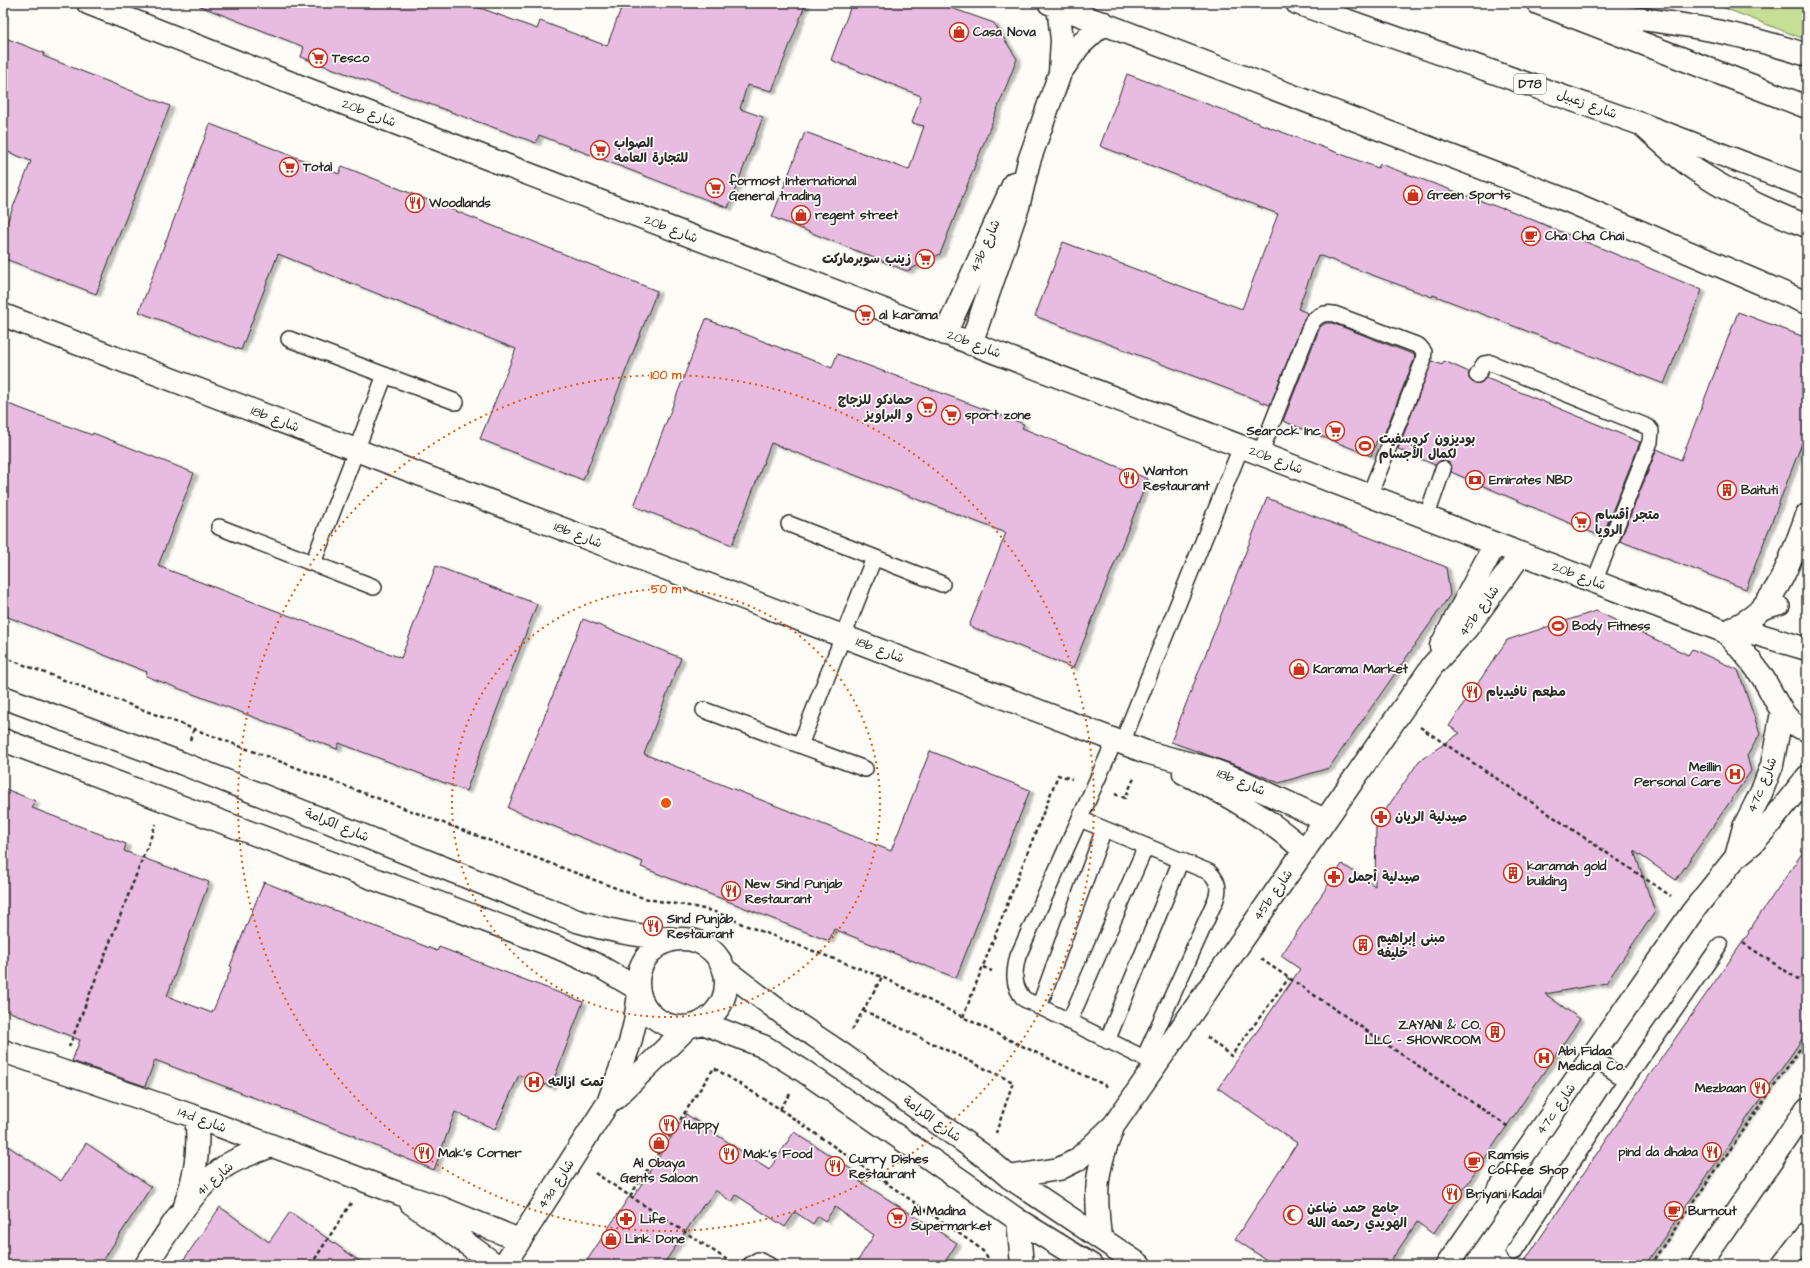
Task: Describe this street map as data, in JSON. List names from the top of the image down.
{
  "streets": {
    "main road": [
      "D78",
      "شارع زعبيل",
      "20b شارع",
      "43b شارع",
      "18b شارع",
      "45b شارع",
      "47c شارع",
      "شارع الكرامة",
      "14d شارع",
      "شارع 41",
      "43a شارع"
    ]
  },
  "crossings": [
    ["20b شارع", "43b شارع"],
    ["20b شارع", "45b شارع"],
    ["18b شارع", "45b شارع"],
    ["45b شارع", "شارع الكرامة"],
    ["شارع الكرامة", "43a شارع"],
    ["14d شارع", "شارع 41"],
    ["14d شارع", "43a شارع"]
  ],
  "places": {
    "shop": [
      "Casa Nova",
      "Green Sports",
      "regent street",
      "Karama Market",
      "Al Obaya Gents Saloon",
      "Link Done"
    ],
    "supermarket": [
      "Tesco",
      "الصواب للتجارة العامه",
      "Total",
      "formost International General trading",
      "زينب سوبرماركت",
      "al karama",
      "حمادكو للزجاج و البراويز",
      "sport zone",
      "Searock Inc",
      "متجر أقسام الرويا",
      "Al Madina Supermarket"
    ],
    "restaurant": [
      "Woodlands",
      "Wanton Restaurant",
      "مطعم نافيديام",
      "New Sind Punjab Restaurant",
      "Sind Punjab Restaurant",
      "Mezbaan",
      "Happy",
      "pind da dhaba",
      "Mak's Corner",
      "Mak's Food",
      "Curry Dishes Restaurant",
      "Briyani Kadai"
    ],
    "cafe": ["Cha Cha Chai", "Ramsis Coffee Shop", "Burnout"],
    "sports": ["بوديزون كروسفيت لكمال الأجسام", "Body Fitness"],
    "bank": ["Emirates NBD"],
    "building": [
      "Baituti",
      "karamah gold building",
      "مبنى إبراهيم خليفه",
      "ZAYANI & CO. LLC - SHOWROOM"
    ],
    "hospital": ["Meillin Personal Care", "Abi Fidaa Medical Co.", "تمت ازالته"],
    "pharmacy": ["صيدلية الريان", "صيدلية أجمل", "Life"],
    "mosque": ["جامع حمد ضاعن الهويدي رحمه الله"]
  },
  "rings": ["100 m", "50 m"]
}
